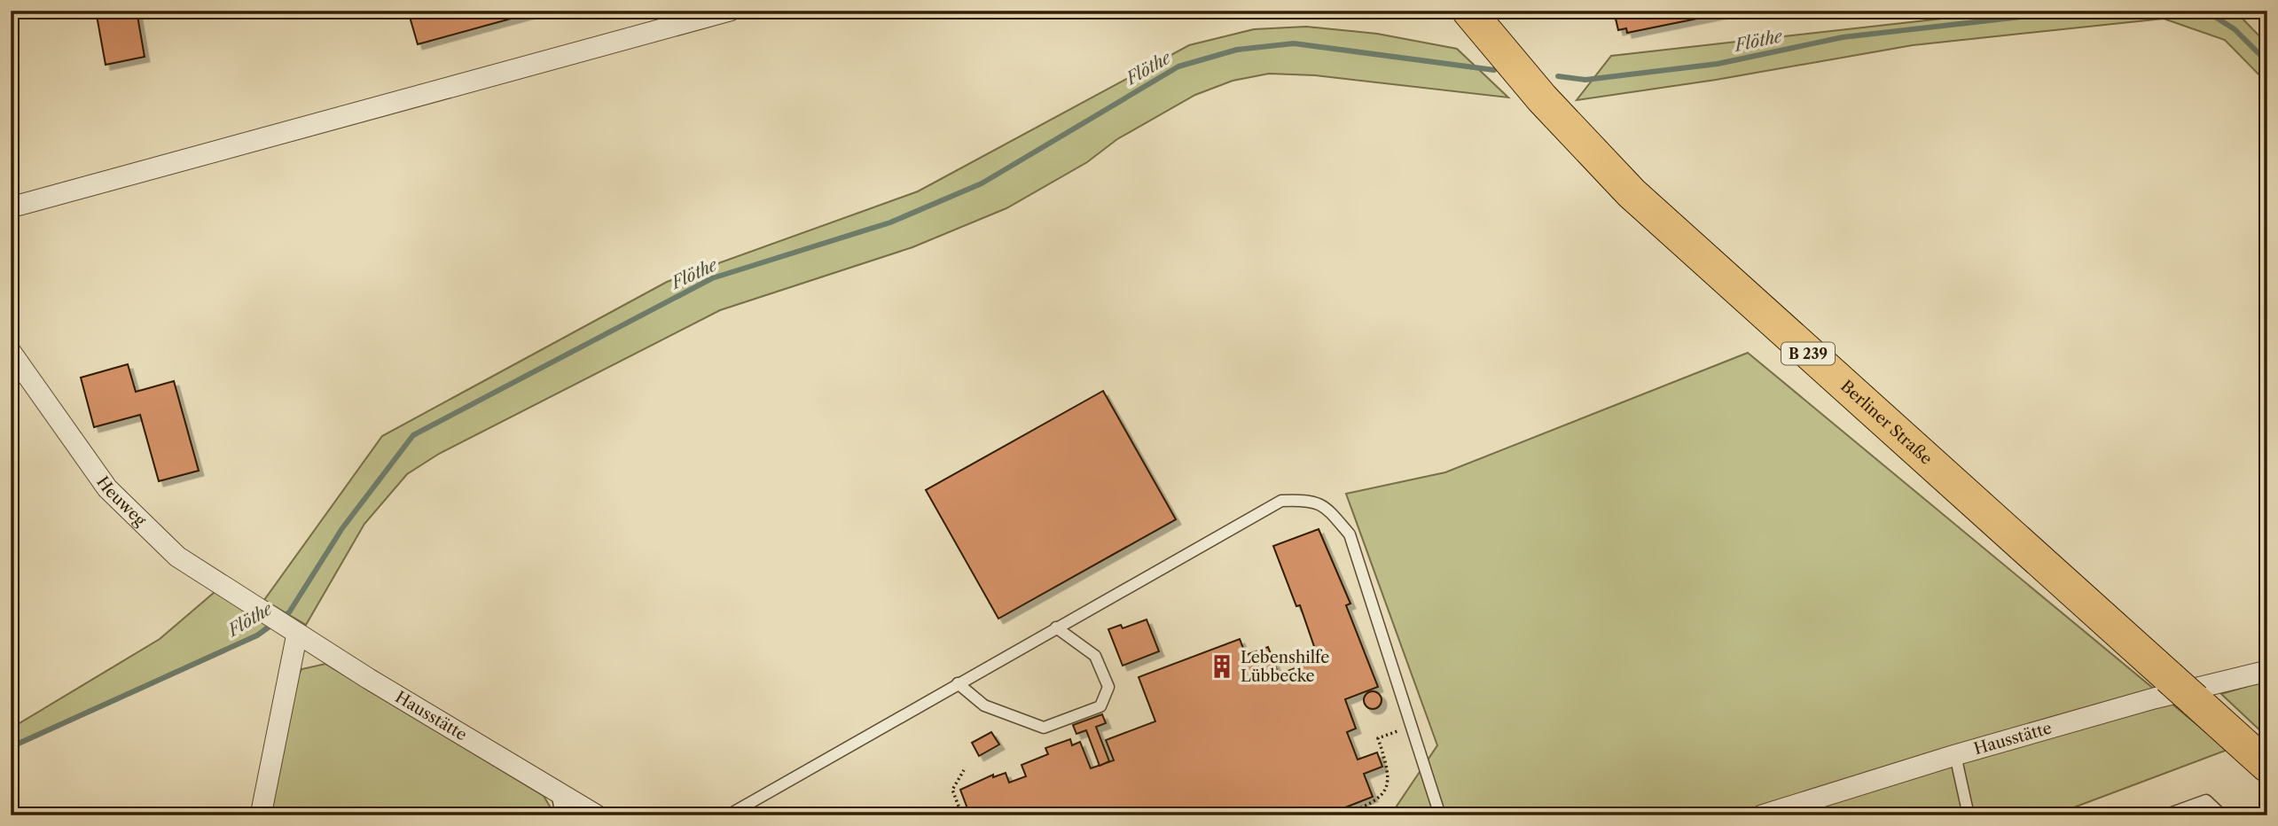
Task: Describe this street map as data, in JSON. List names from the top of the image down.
{
  "streets": {
    "main road": ["B 239", "Berliner Straße"],
    "street": ["Heuweg", "Hausstätte"]
  },
  "crossings": [
    ["Heuweg", "Hausstätte"]
  ],
  "water": ["Flöthe"],
  "places": {
    "building": ["Lebenshilfe Lübbecke"]
  }
}
